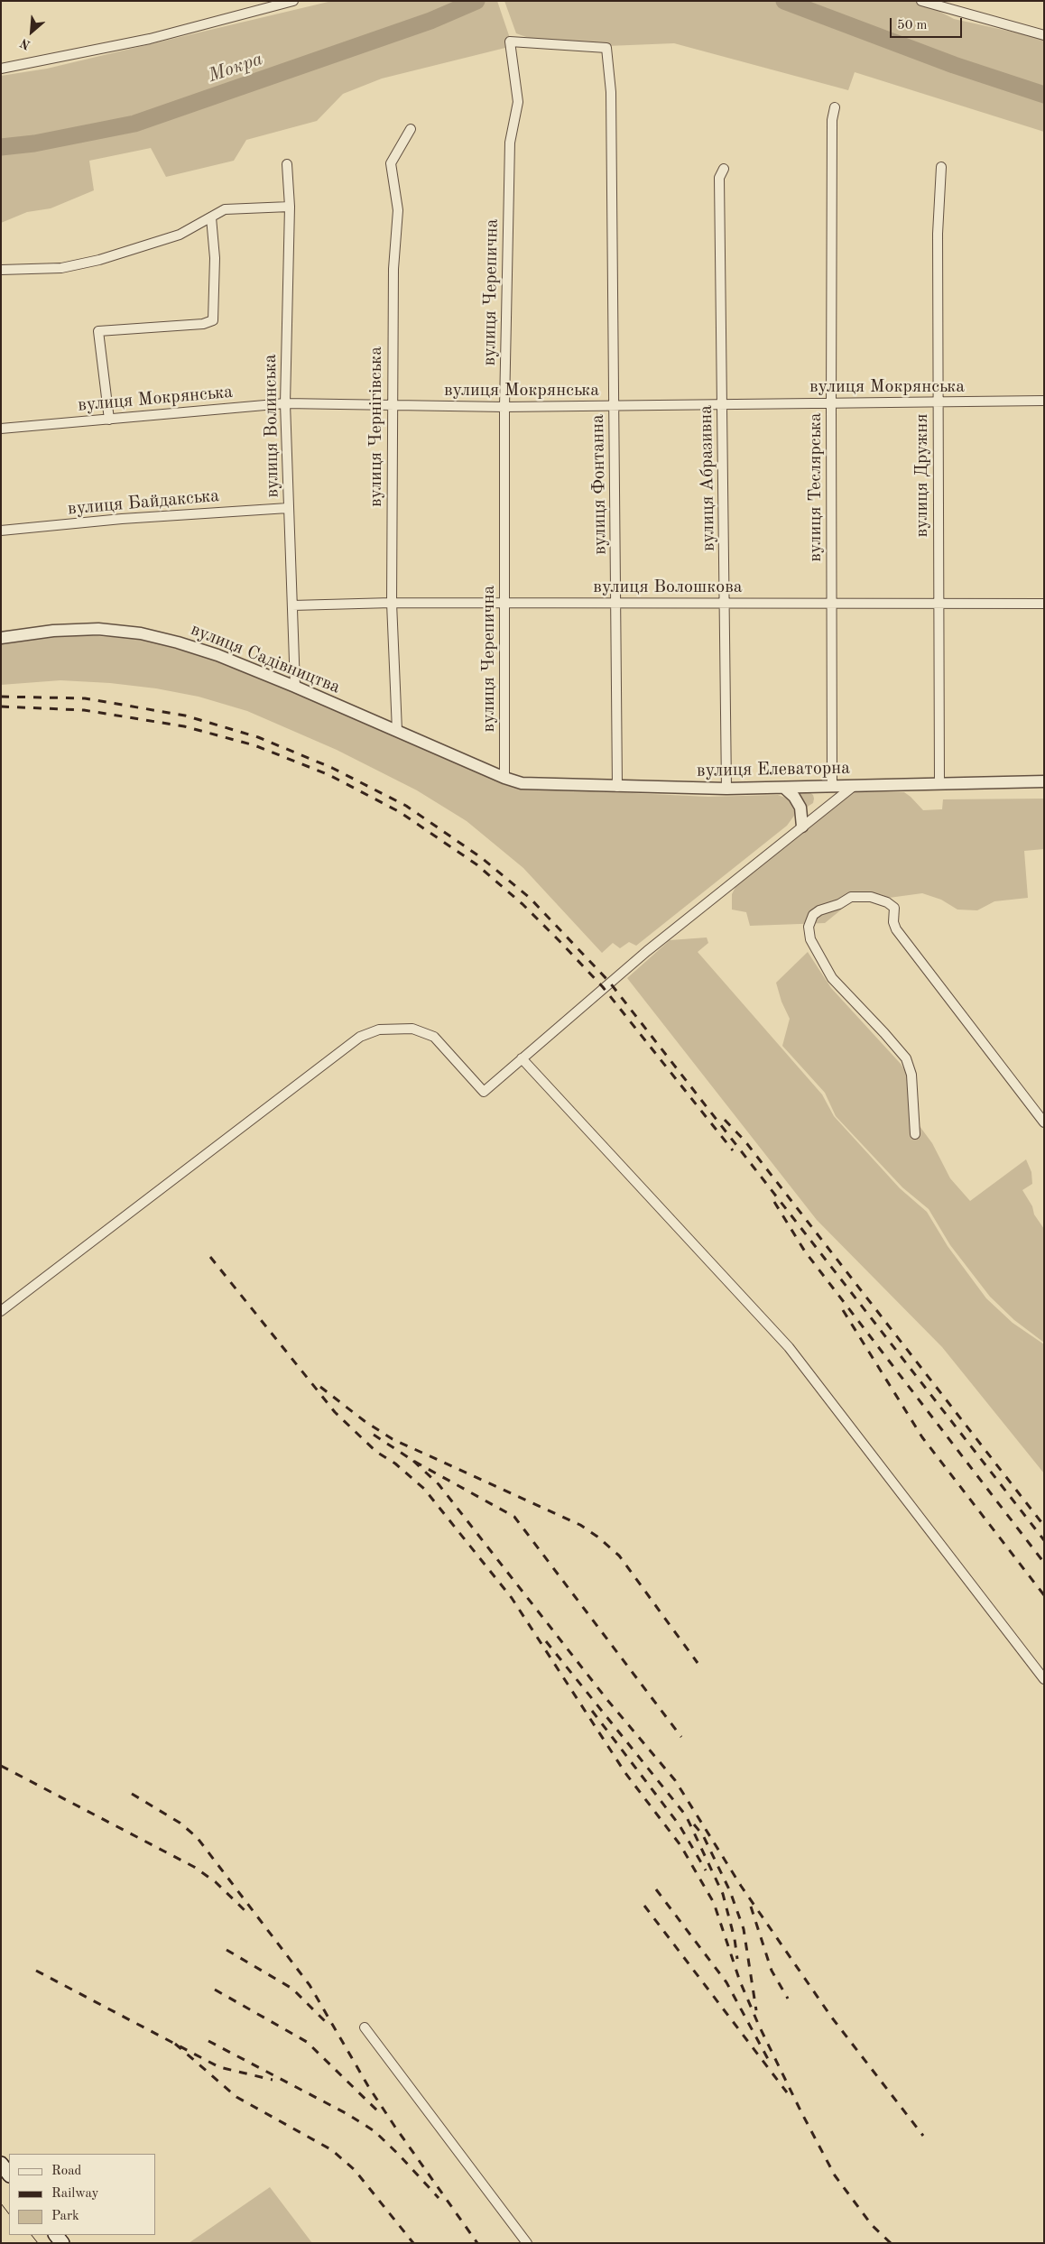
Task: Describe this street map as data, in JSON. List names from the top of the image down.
{
  "streets": {
    "street": [
      "вулиця Черепична",
      "вулиця Мокрянська",
      "вулиця Волинська",
      "вулиця Чернігівська",
      "вулиця Дружня",
      "вулиця Абразивна",
      "вулиця Фонтанна",
      "вулиця Теслярська",
      "вулиця Байдакська",
      "вулиця Волошкова",
      "вулиця Садівництва",
      "вулиця Елеваторна"
    ]
  },
  "crossings": [
    ["вулиця Черепична", "вулиця Мокрянська"],
    ["вулиця Черепична", "вулиця Фонтанна"],
    ["вулиця Черепична", "вулиця Волошкова"],
    ["вулиця Черепична", "вулиця Садівництва"],
    ["вулиця Черепична", "вулиця Елеваторна"],
    ["вулиця Мокрянська", "вулиця Волинська"],
    ["вулиця Мокрянська", "вулиця Чернігівська"],
    ["вулиця Мокрянська", "вулиця Дружня"],
    ["вулиця Мокрянська", "вулиця Абразивна"],
    ["вулиця Мокрянська", "вулиця Фонтанна"],
    ["вулиця Мокрянська", "вулиця Теслярська"],
    ["вулиця Волинська", "вулиця Байдакська"],
    ["вулиця Волинська", "вулиця Волошкова"],
    ["вулиця Волинська", "вулиця Садівництва"],
    ["вулиця Чернігівська", "вулиця Волошкова"],
    ["вулиця Чернігівська", "вулиця Садівництва"],
    ["вулиця Дружня", "вулиця Волошкова"],
    ["вулиця Дружня", "вулиця Елеваторна"],
    ["вулиця Абразивна", "вулиця Волошкова"],
    ["вулиця Абразивна", "вулиця Елеваторна"],
    ["вулиця Фонтанна", "вулиця Волошкова"],
    ["вулиця Фонтанна", "вулиця Елеваторна"],
    ["вулиця Теслярська", "вулиця Волошкова"],
    ["вулиця Теслярська", "вулиця Елеваторна"],
    ["вулиця Садівництва", "вулиця Елеваторна"]
  ],
  "water": ["Мокра"],
  "legend": ["Road", "Railway", "Park"],
  "scale_bar": "50 m",
  "north": "bottom left"
}
